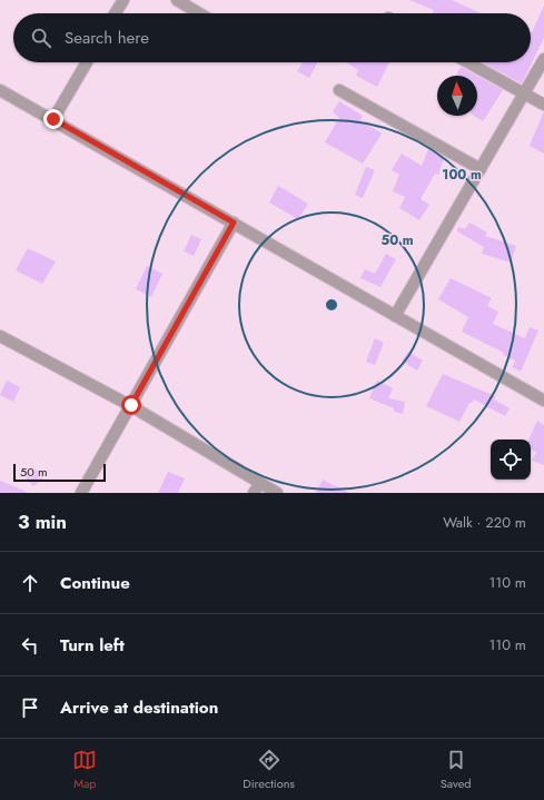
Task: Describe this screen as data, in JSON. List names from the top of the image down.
{
  "scale_bar": "50 m",
  "north": "top",
  "page": {
    "search": "Search here",
    "scale": "50 m",
    "heading": ["3 min", "Walk · 220 m"],
    "list": [
      ["Continue", "110 m"],
      ["Turn left", "110 m"],
      "Arrive at destination"
    ],
    "nav": ["Map", "Directions", "Saved"]
  },
  "rings": ["100 m", "50 m"]
}
